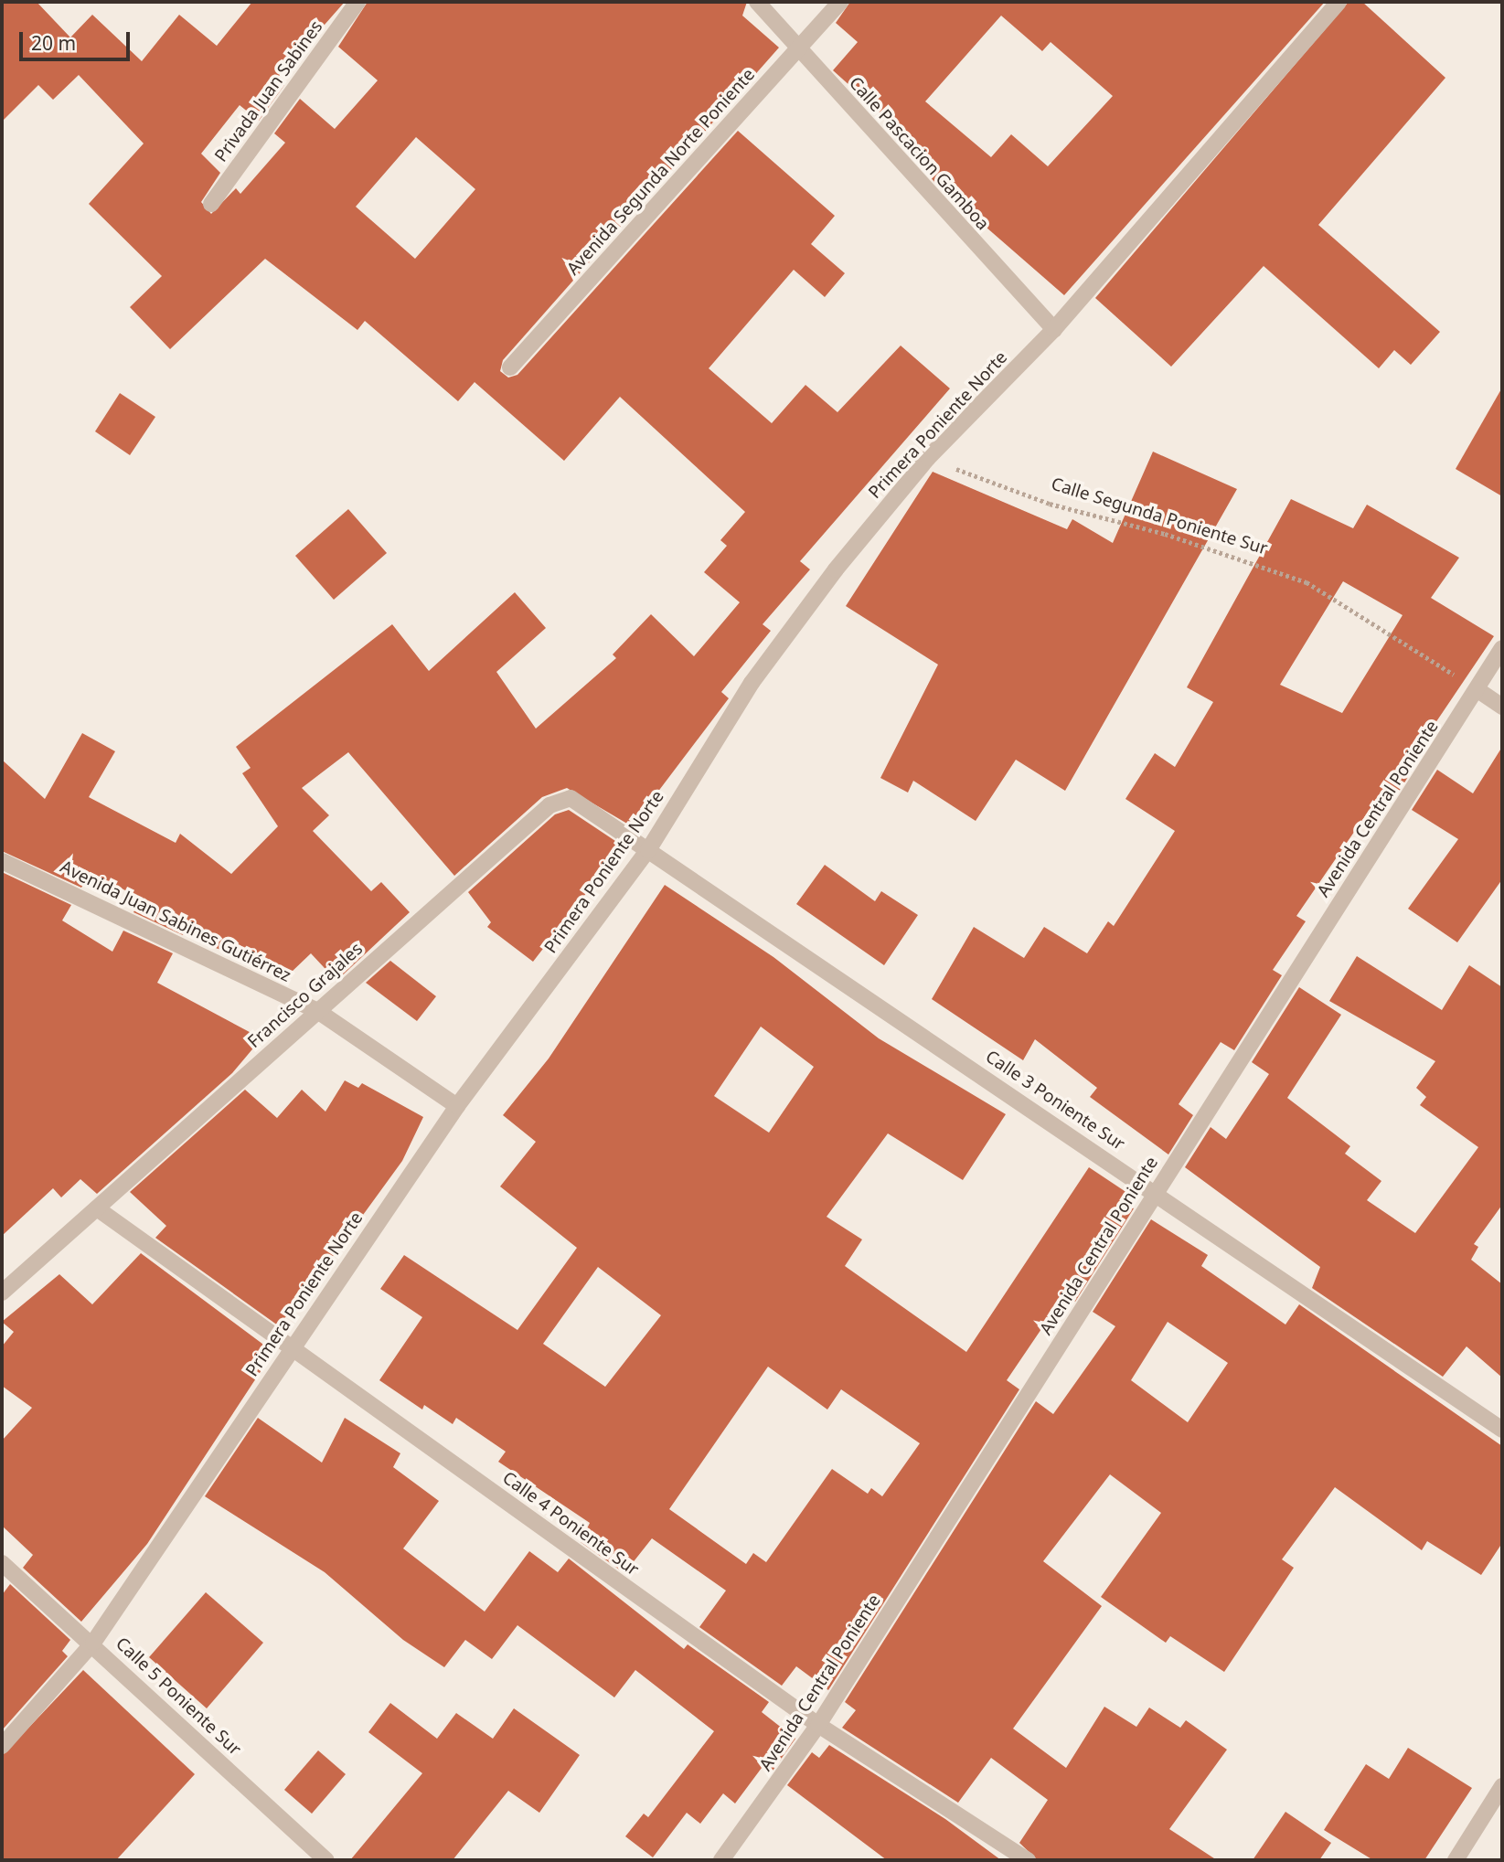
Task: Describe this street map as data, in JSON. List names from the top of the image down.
{
  "streets": {
    "street": [
      "Privada Juan Sabines",
      "Calle Pascacion Gamboa",
      "Avenida Segunda Norte Poniente",
      "Primera Poniente Norte",
      "Avenida Central Poniente",
      "Avenida Juan Sabines Gutiérrez",
      "Francisco Grajales",
      "Calle 3 Poniente Sur",
      "Calle 4 Poniente Sur",
      "Calle 5 Poniente Sur"
    ],
    "path": ["Calle Segunda Poniente Sur"]
  },
  "crossings": [
    ["Calle Pascacion Gamboa", "Avenida Segunda Norte Poniente"],
    ["Calle Pascacion Gamboa", "Primera Poniente Norte"],
    ["Primera Poniente Norte", "Calle Segunda Poniente Sur"],
    ["Primera Poniente Norte", "Avenida Juan Sabines Gutiérrez"],
    ["Primera Poniente Norte", "Francisco Grajales"],
    ["Primera Poniente Norte", "Calle 3 Poniente Sur"],
    ["Primera Poniente Norte", "Calle 4 Poniente Sur"],
    ["Primera Poniente Norte", "Calle 5 Poniente Sur"],
    ["Calle Segunda Poniente Sur", "Avenida Central Poniente"],
    ["Avenida Central Poniente", "Calle 3 Poniente Sur"],
    ["Avenida Central Poniente", "Calle 4 Poniente Sur"],
    ["Avenida Juan Sabines Gutiérrez", "Francisco Grajales"],
    ["Francisco Grajales", "Calle 3 Poniente Sur"],
    ["Francisco Grajales", "Calle 4 Poniente Sur"]
  ],
  "scale_bar": "20 m"
}
